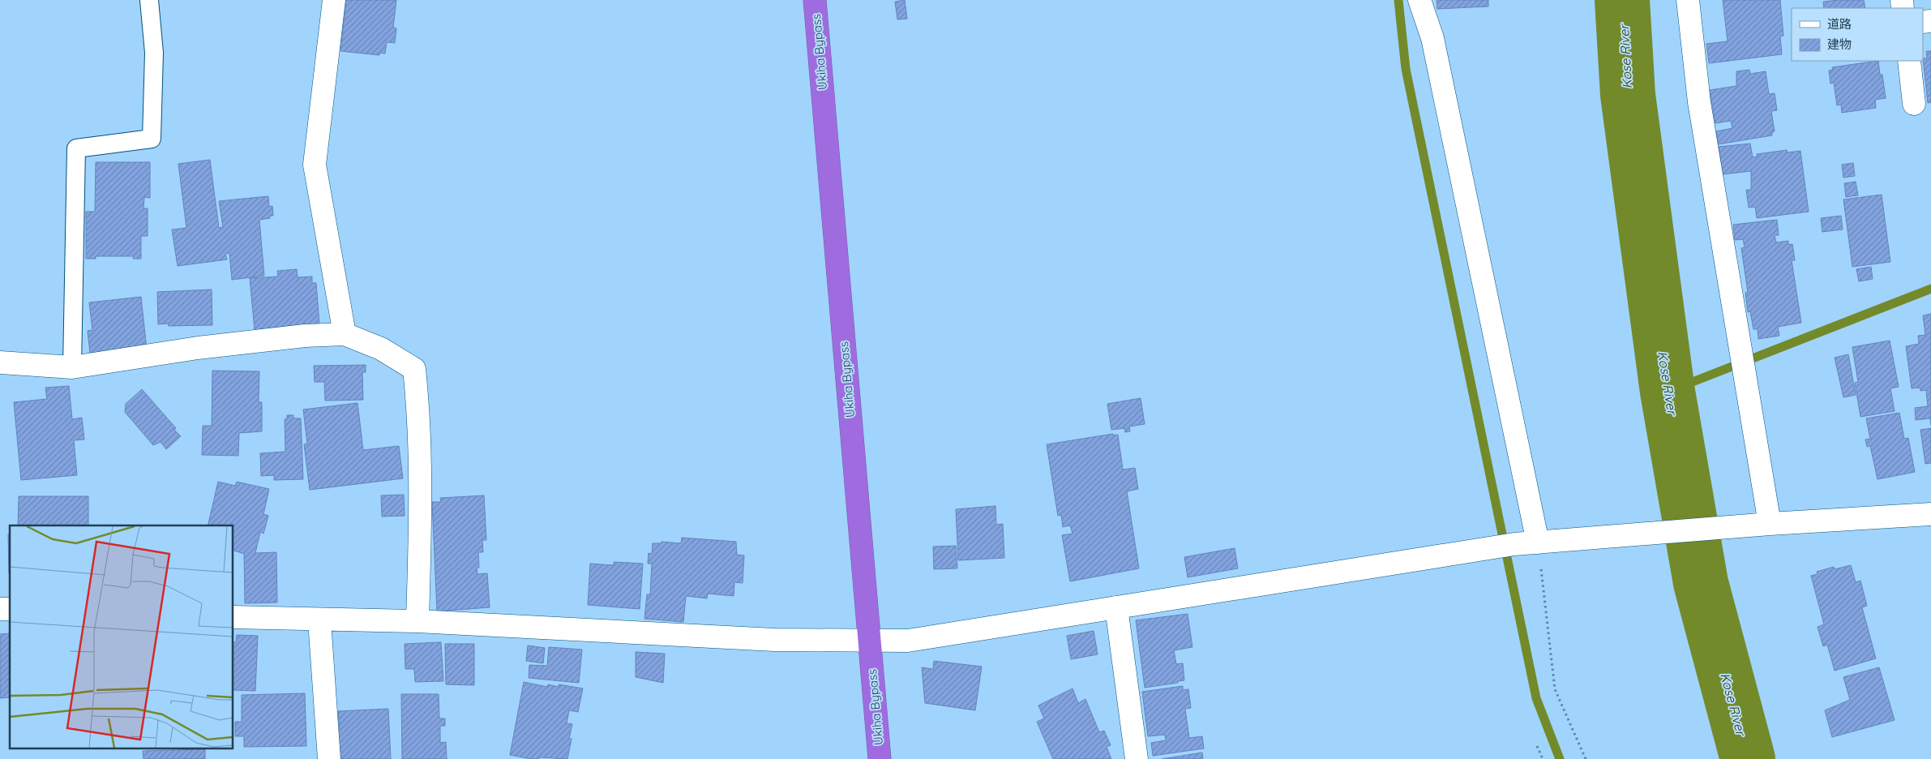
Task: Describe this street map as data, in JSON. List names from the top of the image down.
{
  "streets": {
    "highway": ["Ukiha Bypass"]
  },
  "water": ["Kose River"],
  "legend": ["道路", "建物"]
}
